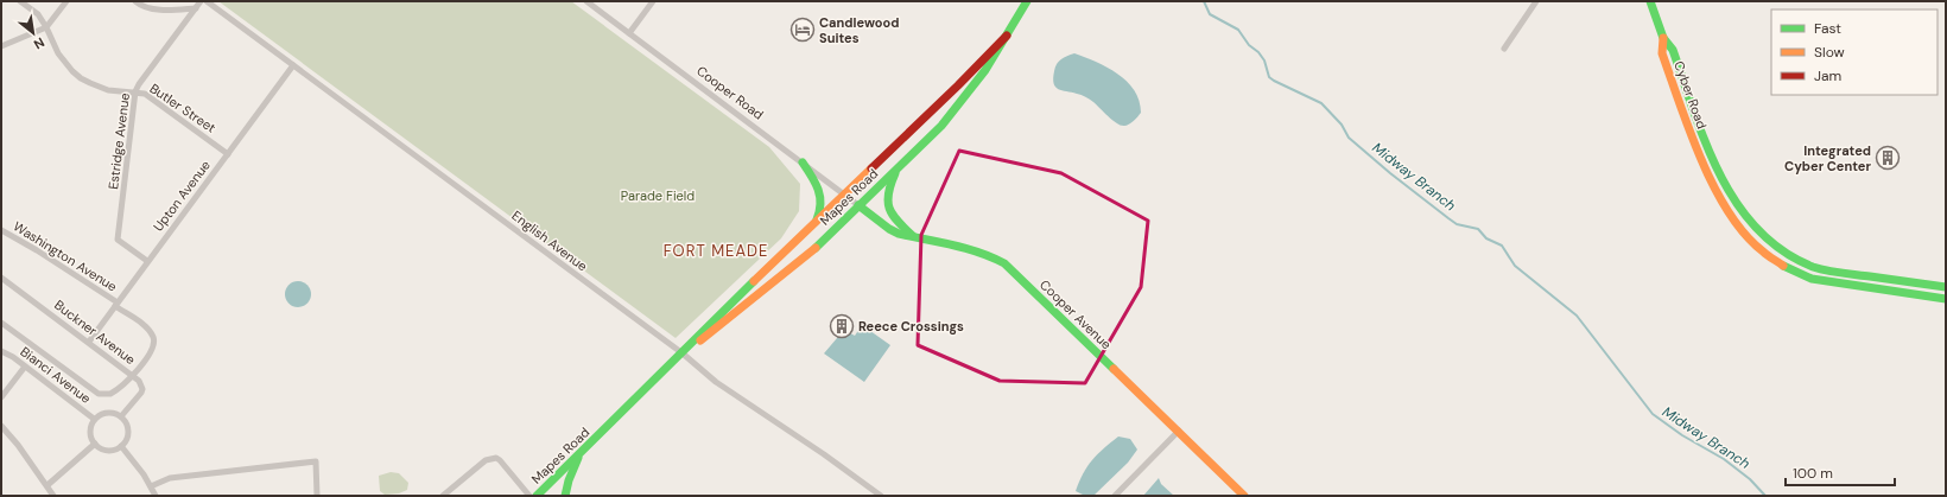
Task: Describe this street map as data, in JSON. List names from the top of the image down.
{
  "streets": {
    "street": [
      "Cooper Road",
      "Cyber Road",
      "Butler Street",
      "Estridge Avenue",
      "Upton Avenue",
      "Mapes Road",
      "English Avenue",
      "Washington Avenue",
      "Cooper Avenue",
      "Buckner Avenue",
      "Bianci Avenue"
    ]
  },
  "crossings": [
    ["Cooper Road", "Mapes Road"],
    ["Cooper Road", "Cooper Avenue"],
    ["Butler Street", "Estridge Avenue"],
    ["Butler Street", "Upton Avenue"],
    ["Estridge Avenue", "Upton Avenue"],
    ["Upton Avenue", "English Avenue"],
    ["Upton Avenue", "Washington Avenue"],
    ["Upton Avenue", "Buckner Avenue"],
    ["Mapes Road", "English Avenue"],
    ["Mapes Road", "Cooper Avenue"],
    ["Washington Avenue", "Buckner Avenue"],
    ["Buckner Avenue", "Bianci Avenue"]
  ],
  "districts": ["FORT MEADE"],
  "water": ["Midway Branch"],
  "parks": ["Parade Field"],
  "places": {
    "hotel": ["Candlewood Suites"],
    "building": ["Integrated Cyber Center", "Reece Crossings"]
  },
  "legend": ["Fast", "Slow", "Jam"],
  "scale_bar": "100 m",
  "north": "bottom right"
}
